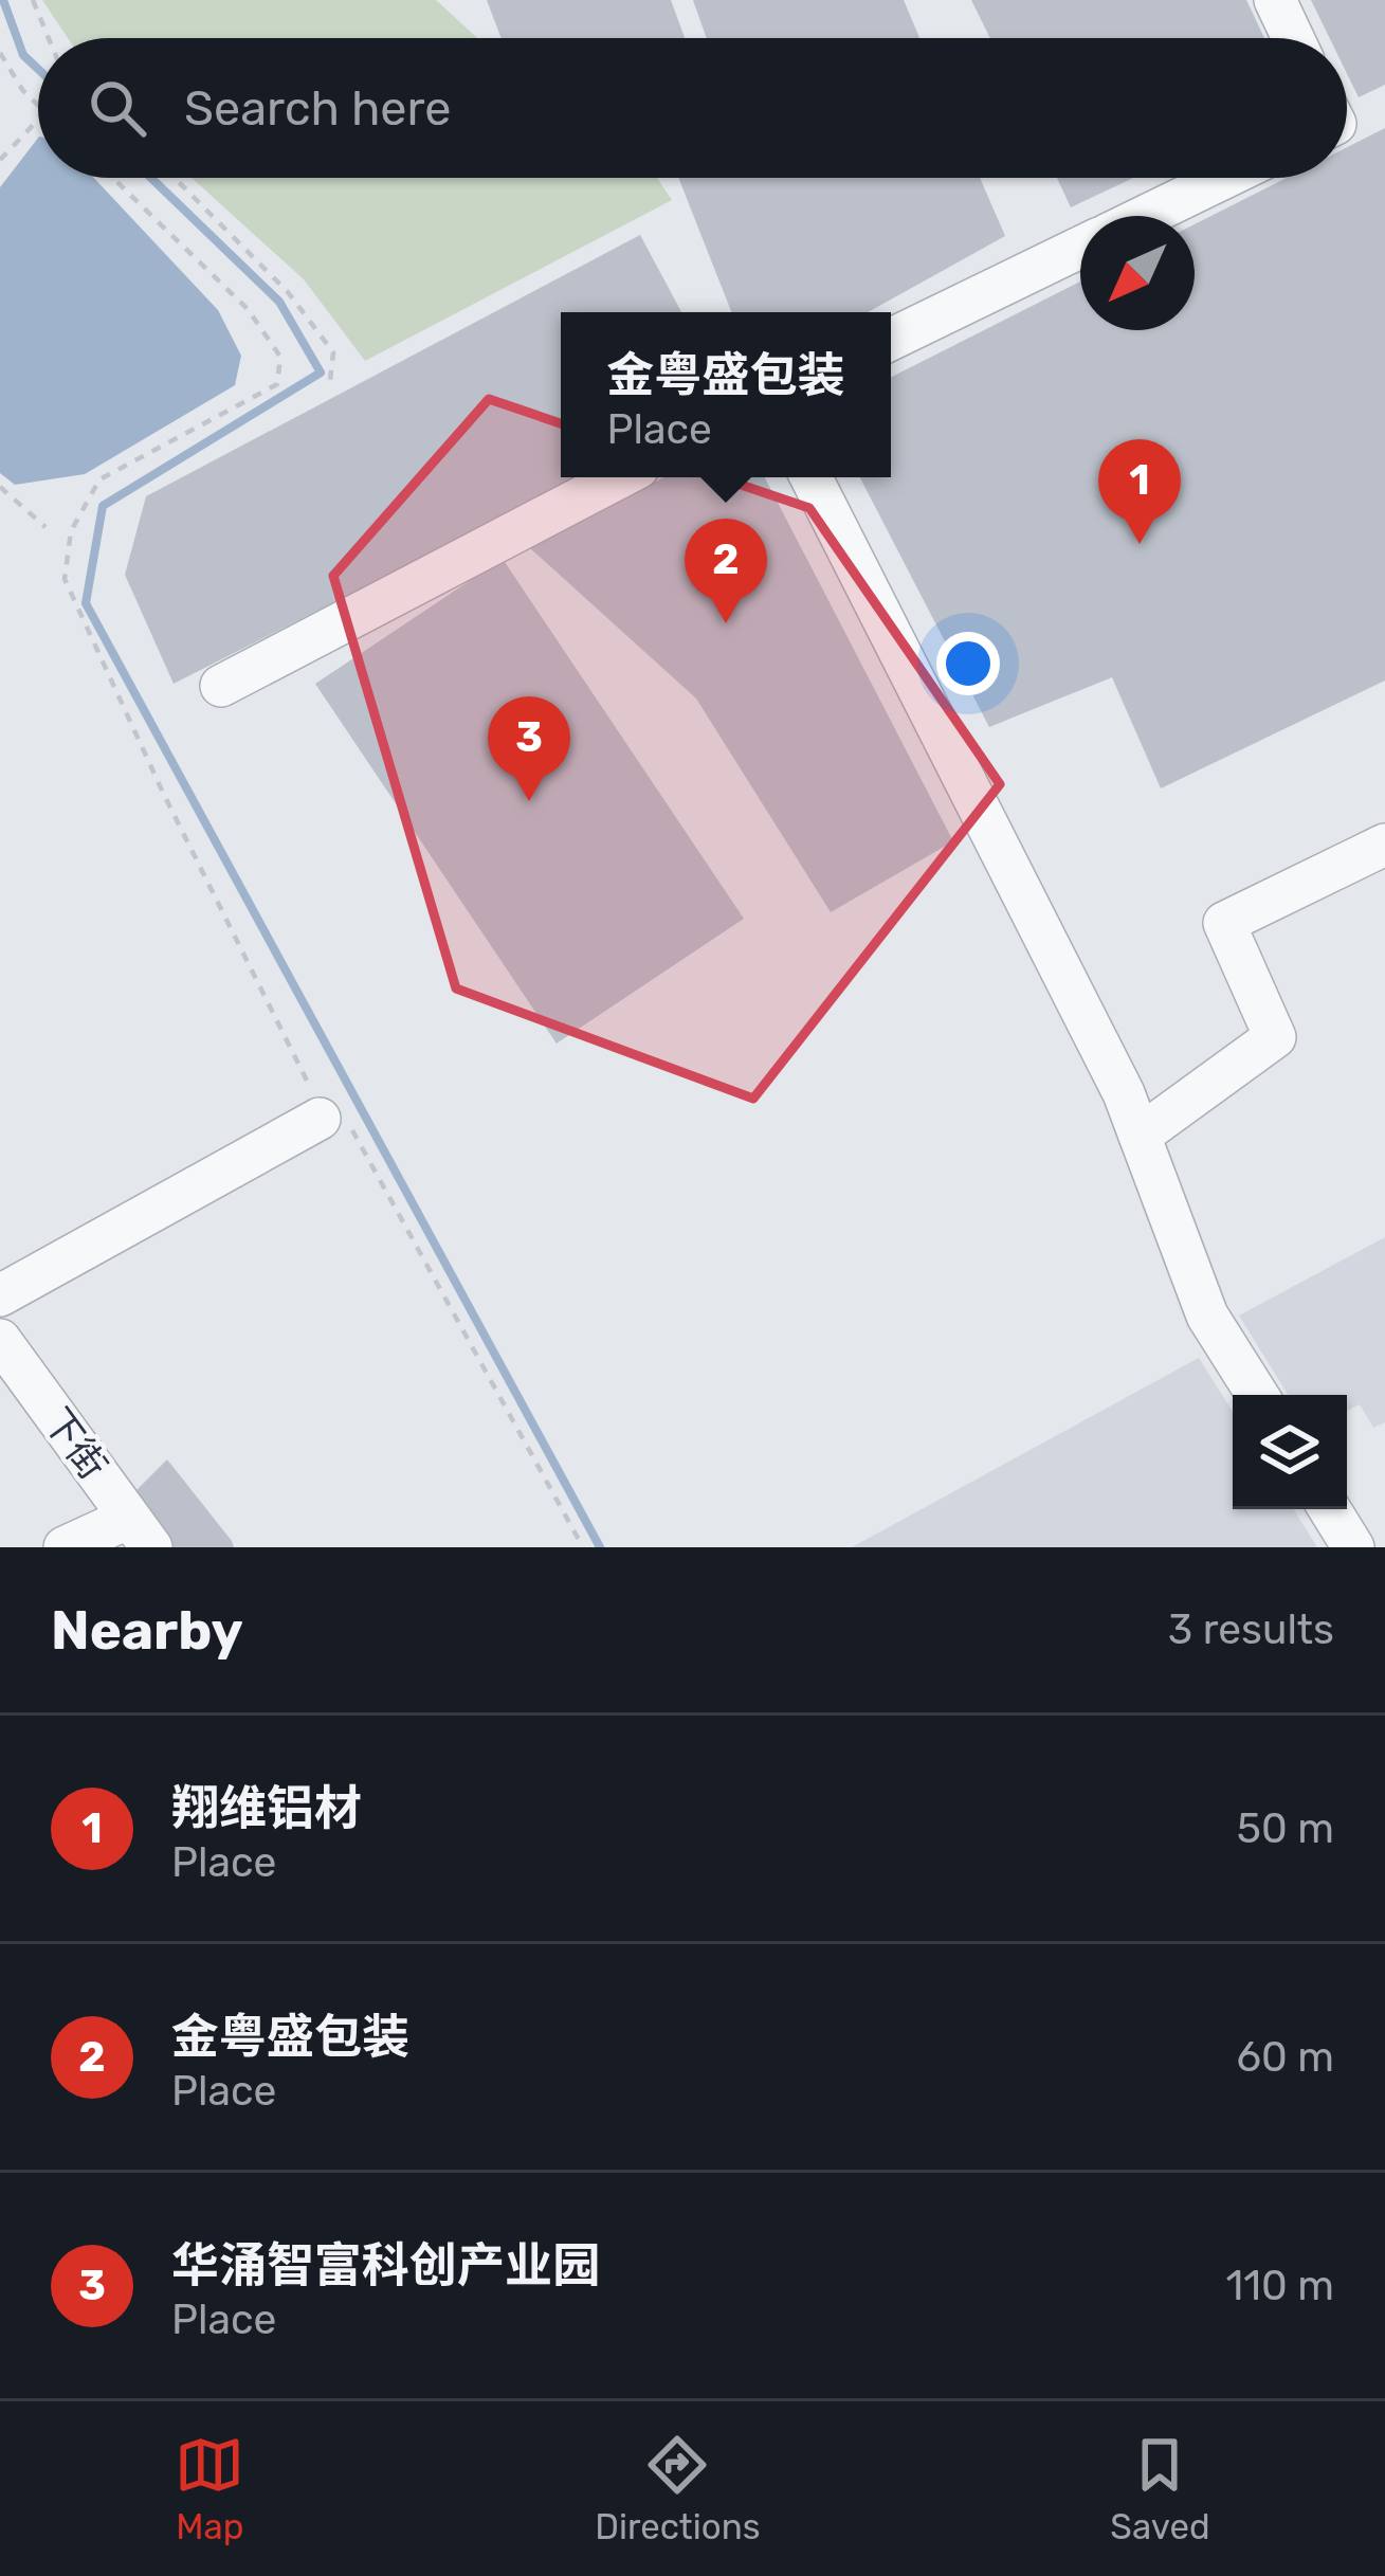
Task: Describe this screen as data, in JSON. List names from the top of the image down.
{
  "streets": {
    "street": ["下街"]
  },
  "north": "bottom left",
  "page": {
    "search": "Search here",
    "popup": ["金粤盛包装", "Place"],
    "pins": ["1", "2", "3"],
    "heading": ["Nearby", "3 results"],
    "list": [
      {
        "mark": "1",
        "name": "翔维铝材",
        "note": "Place",
        "value": "50 m"
      },
      {
        "mark": "2",
        "name": "金粤盛包装",
        "note": "Place",
        "value": "60 m"
      },
      {
        "mark": "3",
        "name": "华涌智富科创产业园",
        "note": "Place",
        "value": "110 m"
      }
    ],
    "nav": ["Map", "Directions", "Saved"]
  }
}
